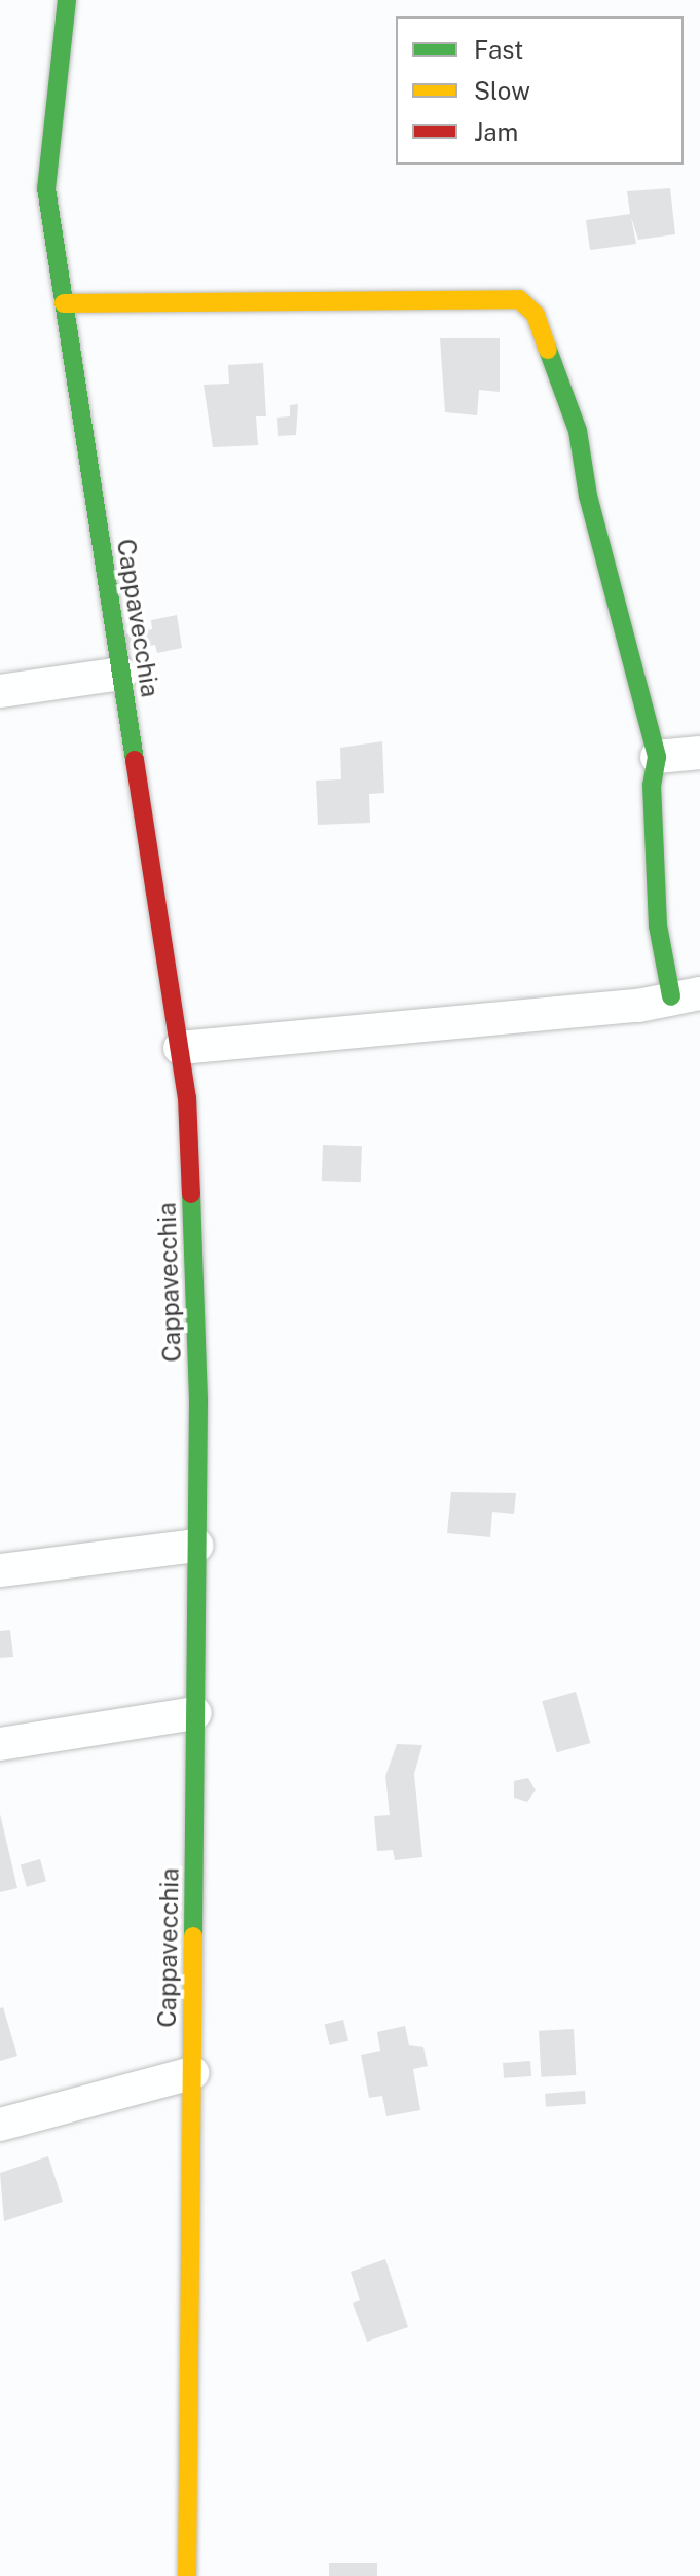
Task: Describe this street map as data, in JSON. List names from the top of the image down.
{
  "streets": {
    "street": ["Cappavecchia"]
  },
  "legend": ["Fast", "Slow", "Jam"]
}
